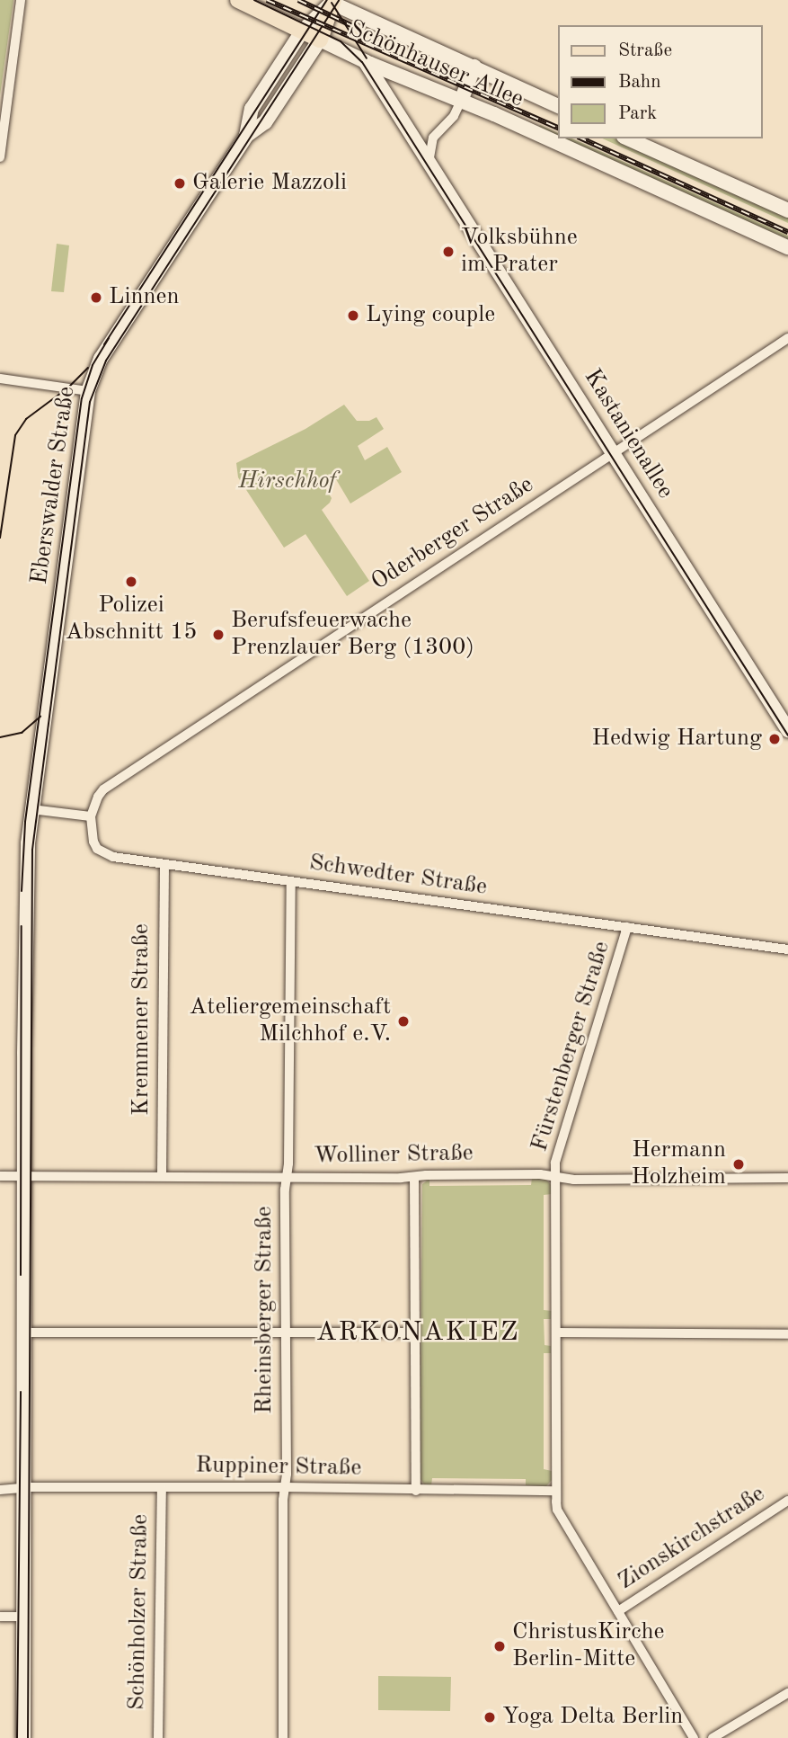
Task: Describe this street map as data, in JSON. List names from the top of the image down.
{
  "streets": {
    "main road": ["Schönhauser Allee", "Kastanienallee", "Eberswalder Straße"],
    "street": [
      "Oderberger Straße",
      "Schwedter Straße",
      "Kremmener Straße",
      "Fürstenberger Straße",
      "Wolliner Straße",
      "Rheinsberger Straße",
      "Ruppiner Straße",
      "Zionskirchstraße",
      "Schönholzer Straße"
    ]
  },
  "crossings": [
    ["Schönhauser Allee", "Kastanienallee"],
    ["Schönhauser Allee", "Eberswalder Straße"],
    ["Kastanienallee", "Oderberger Straße"],
    ["Eberswalder Straße", "Wolliner Straße"],
    ["Eberswalder Straße", "Ruppiner Straße"],
    ["Oderberger Straße", "Schwedter Straße"],
    ["Schwedter Straße", "Kremmener Straße"],
    ["Schwedter Straße", "Fürstenberger Straße"],
    ["Schwedter Straße", "Rheinsberger Straße"],
    ["Kremmener Straße", "Wolliner Straße"],
    ["Fürstenberger Straße", "Wolliner Straße"],
    ["Fürstenberger Straße", "Ruppiner Straße"],
    ["Fürstenberger Straße", "Zionskirchstraße"],
    ["Wolliner Straße", "Rheinsberger Straße"],
    ["Rheinsberger Straße", "Ruppiner Straße"],
    ["Ruppiner Straße", "Schönholzer Straße"]
  ],
  "districts": ["ARKONAKIEZ"],
  "parks": ["Hirschhof"],
  "places": [
    "Galerie Mazzoli",
    "Volksbühne im Prater",
    "Linnen",
    "Lying couple",
    "Polizei Abschnitt 15",
    "Berufsfeuerwache Prenzlauer Berg (1300)",
    "Hedwig Hartung",
    "Ateliergemeinschaft Milchhof e.V.",
    "Hermann Holzheim",
    "ChristusKirche Berlin-Mitte",
    "Yoga Delta Berlin"
  ],
  "legend": ["Straße", "Bahn", "Park"]
}
